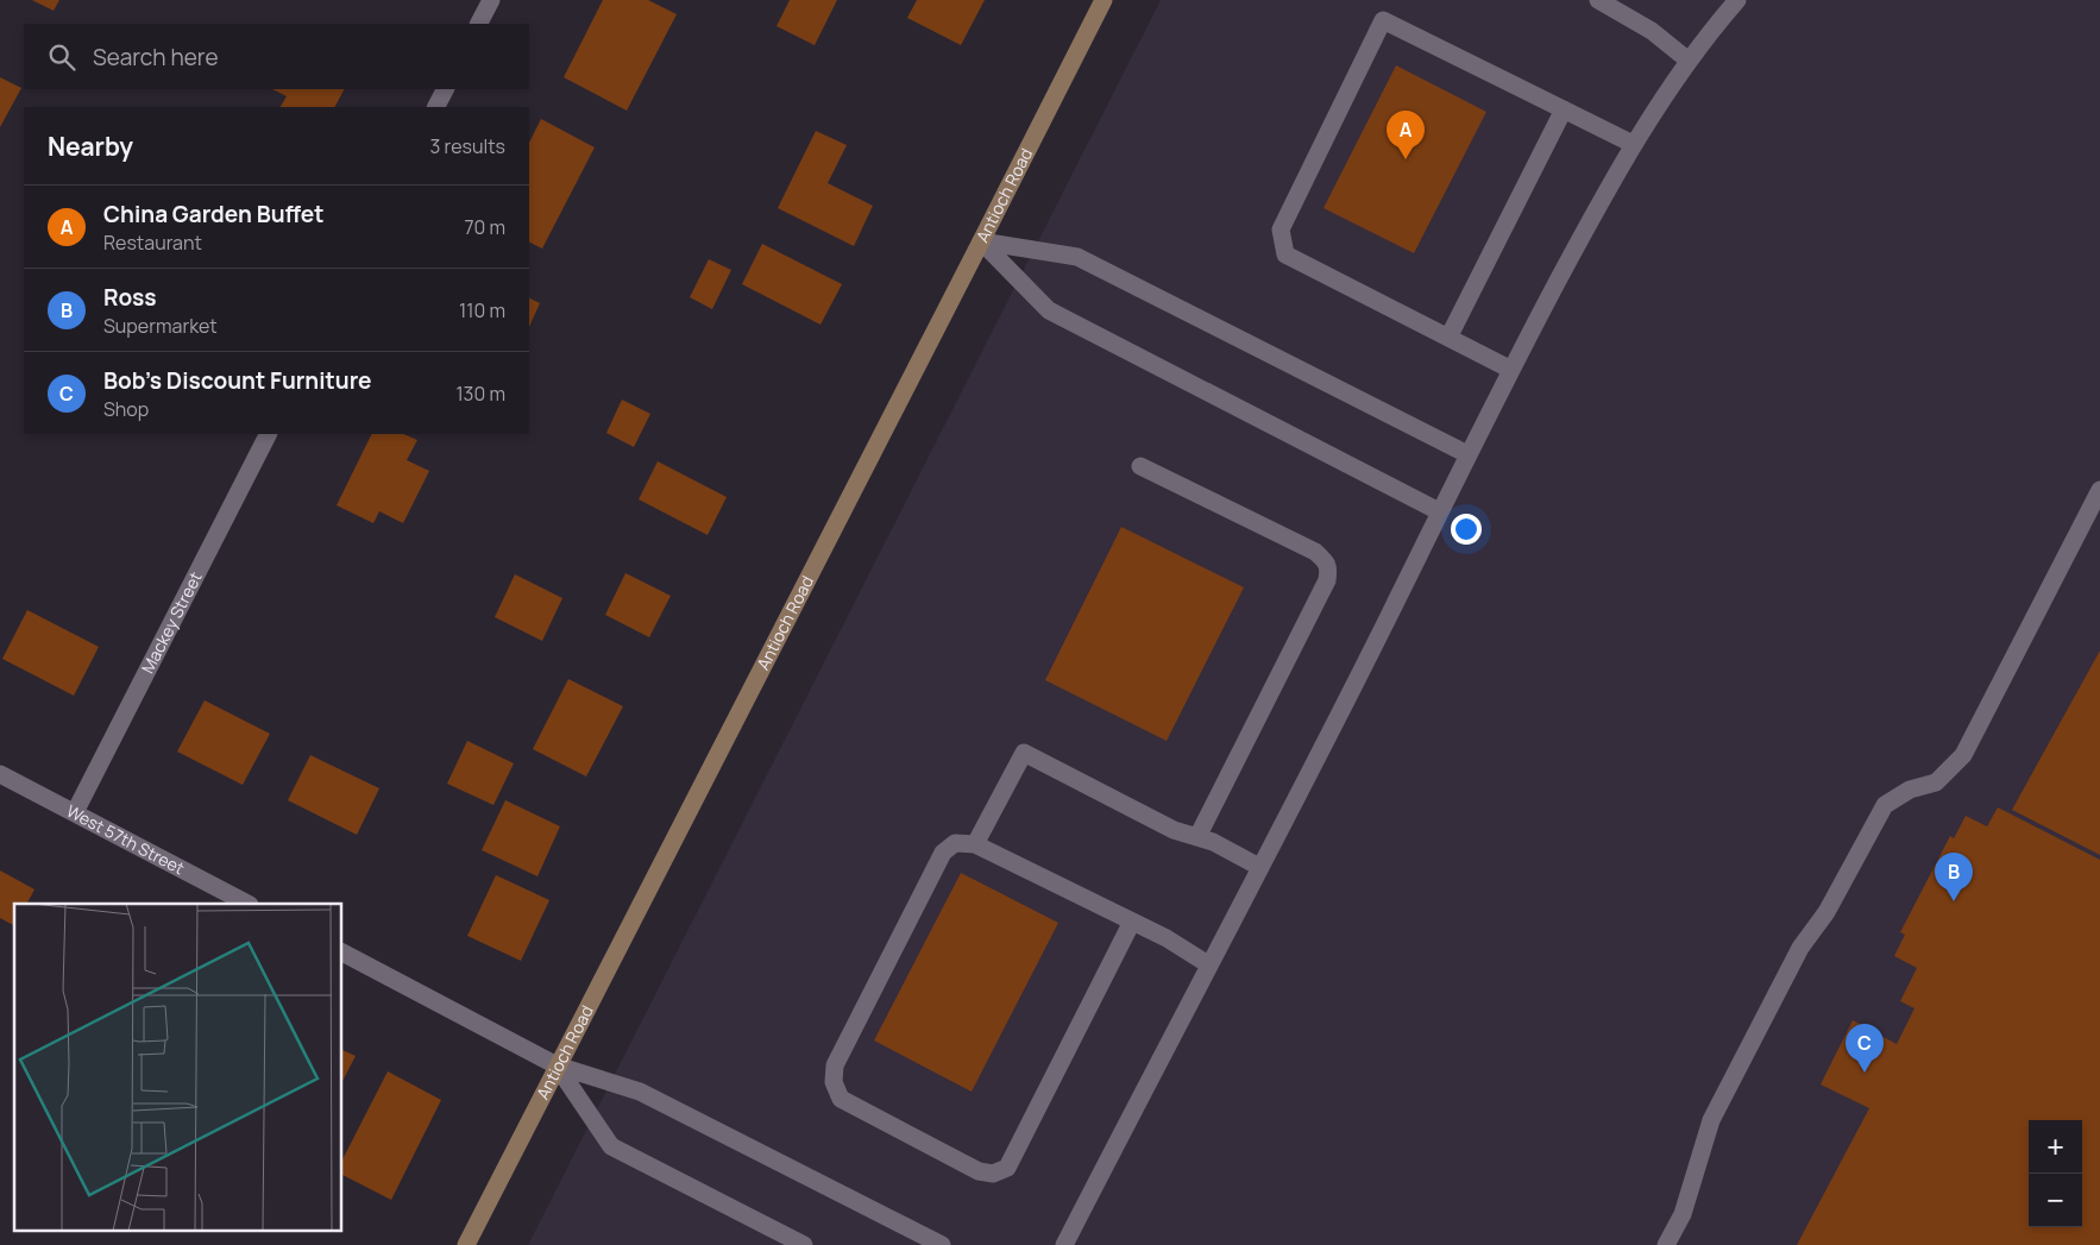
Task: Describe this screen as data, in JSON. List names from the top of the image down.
{
  "streets": {
    "main road": ["Antioch Road"],
    "street": ["Mackey Street", "West 57th Street"]
  },
  "crossings": [
    ["Mackey Street", "West 57th Street"]
  ],
  "page": {
    "search": "Search here",
    "heading": ["Nearby", "3 results"],
    "pins": ["A", "B", "C"],
    "list": [
      {
        "mark": "A",
        "name": "China Garden Buffet",
        "note": "Restaurant",
        "value": "70 m"
      },
      {
        "mark": "B",
        "name": "Ross",
        "note": "Supermarket",
        "value": "110 m"
      },
      {
        "mark": "C",
        "name": "Bob's Discount Furniture",
        "note": "Shop",
        "value": "130 m"
      }
    ],
    "map_buttons": ["+", "−"]
  }
}
